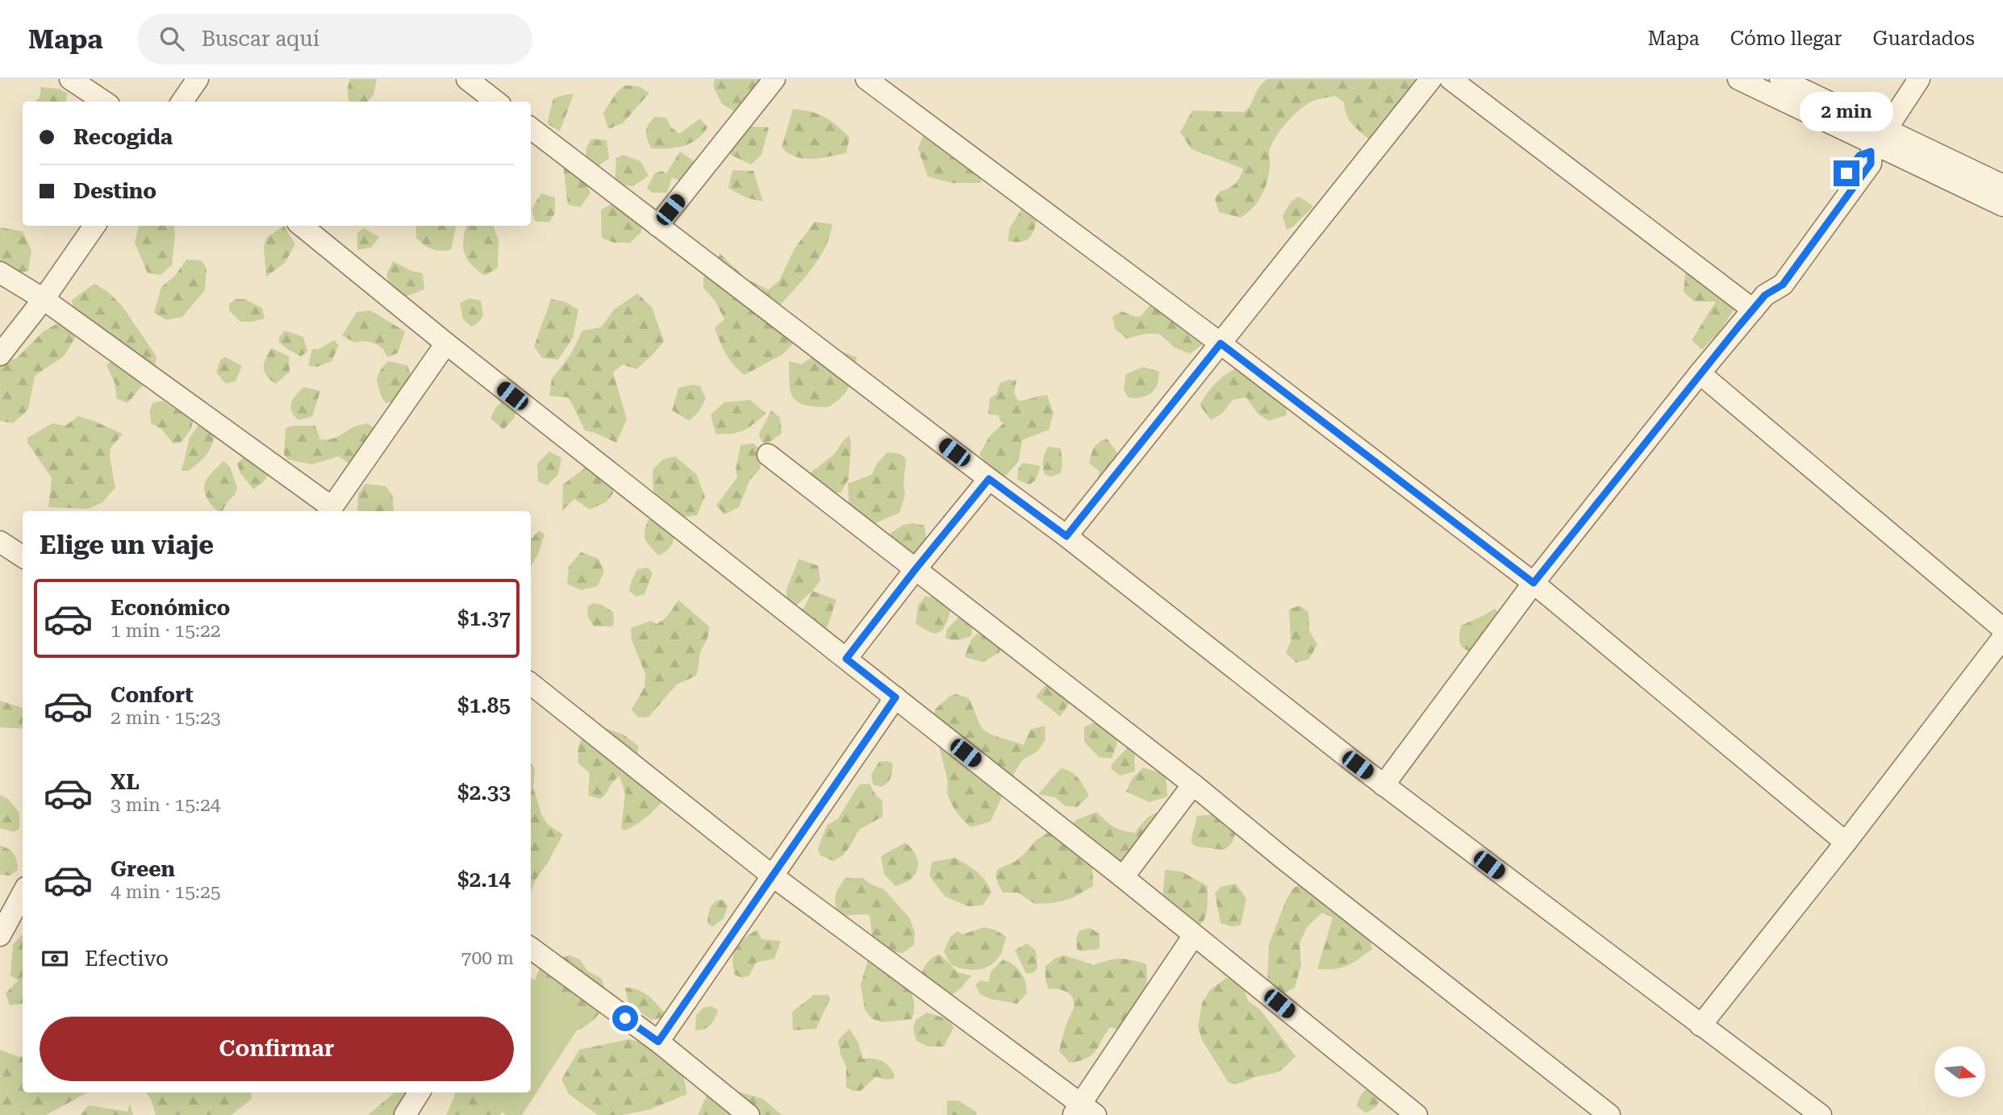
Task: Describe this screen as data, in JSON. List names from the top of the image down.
{
  "north": "right",
  "page": {
    "header": "Mapa",
    "search": "Buscar aquí",
    "nav": ["Mapa", "Cómo llegar", "Guardados"],
    "bubble": "2 min",
    "banner": ["Recogida", "Destino"],
    "heading": "Elige un viaje",
    "list": [
      {
        "name": "Económico",
        "note": "1 min · 15:22",
        "value": "$1.37"
      },
      {
        "name": "Confort",
        "note": "2 min · 15:23",
        "value": "$1.85"
      },
      {
        "name": "XL",
        "note": "3 min · 15:24",
        "value": "$2.33"
      },
      {
        "name": "Green",
        "note": "4 min · 15:25",
        "value": "$2.14"
      }
    ],
    "pay": ["Efectivo", "700 m"],
    "buttons": "Confirmar"
  }
}
